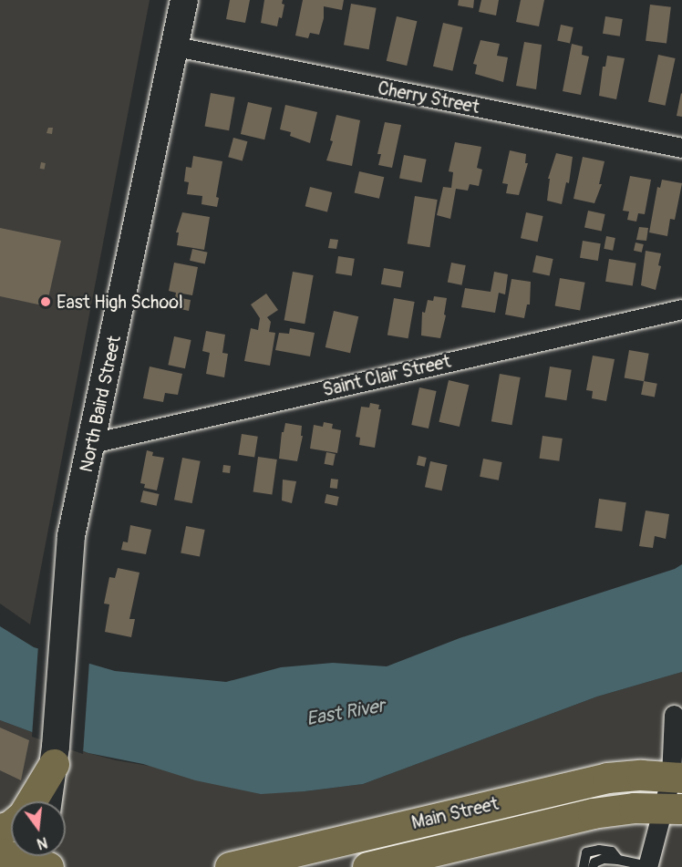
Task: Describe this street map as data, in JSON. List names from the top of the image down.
{
  "streets": {
    "main road": ["Main Street"],
    "street": ["Cherry Street", "Saint Clair Street", "North Baird Street"]
  },
  "crossings": [
    ["Cherry Street", "North Baird Street"],
    ["Saint Clair Street", "North Baird Street"]
  ],
  "water": ["East River"],
  "places": ["East High School"],
  "north": "bottom"
}
